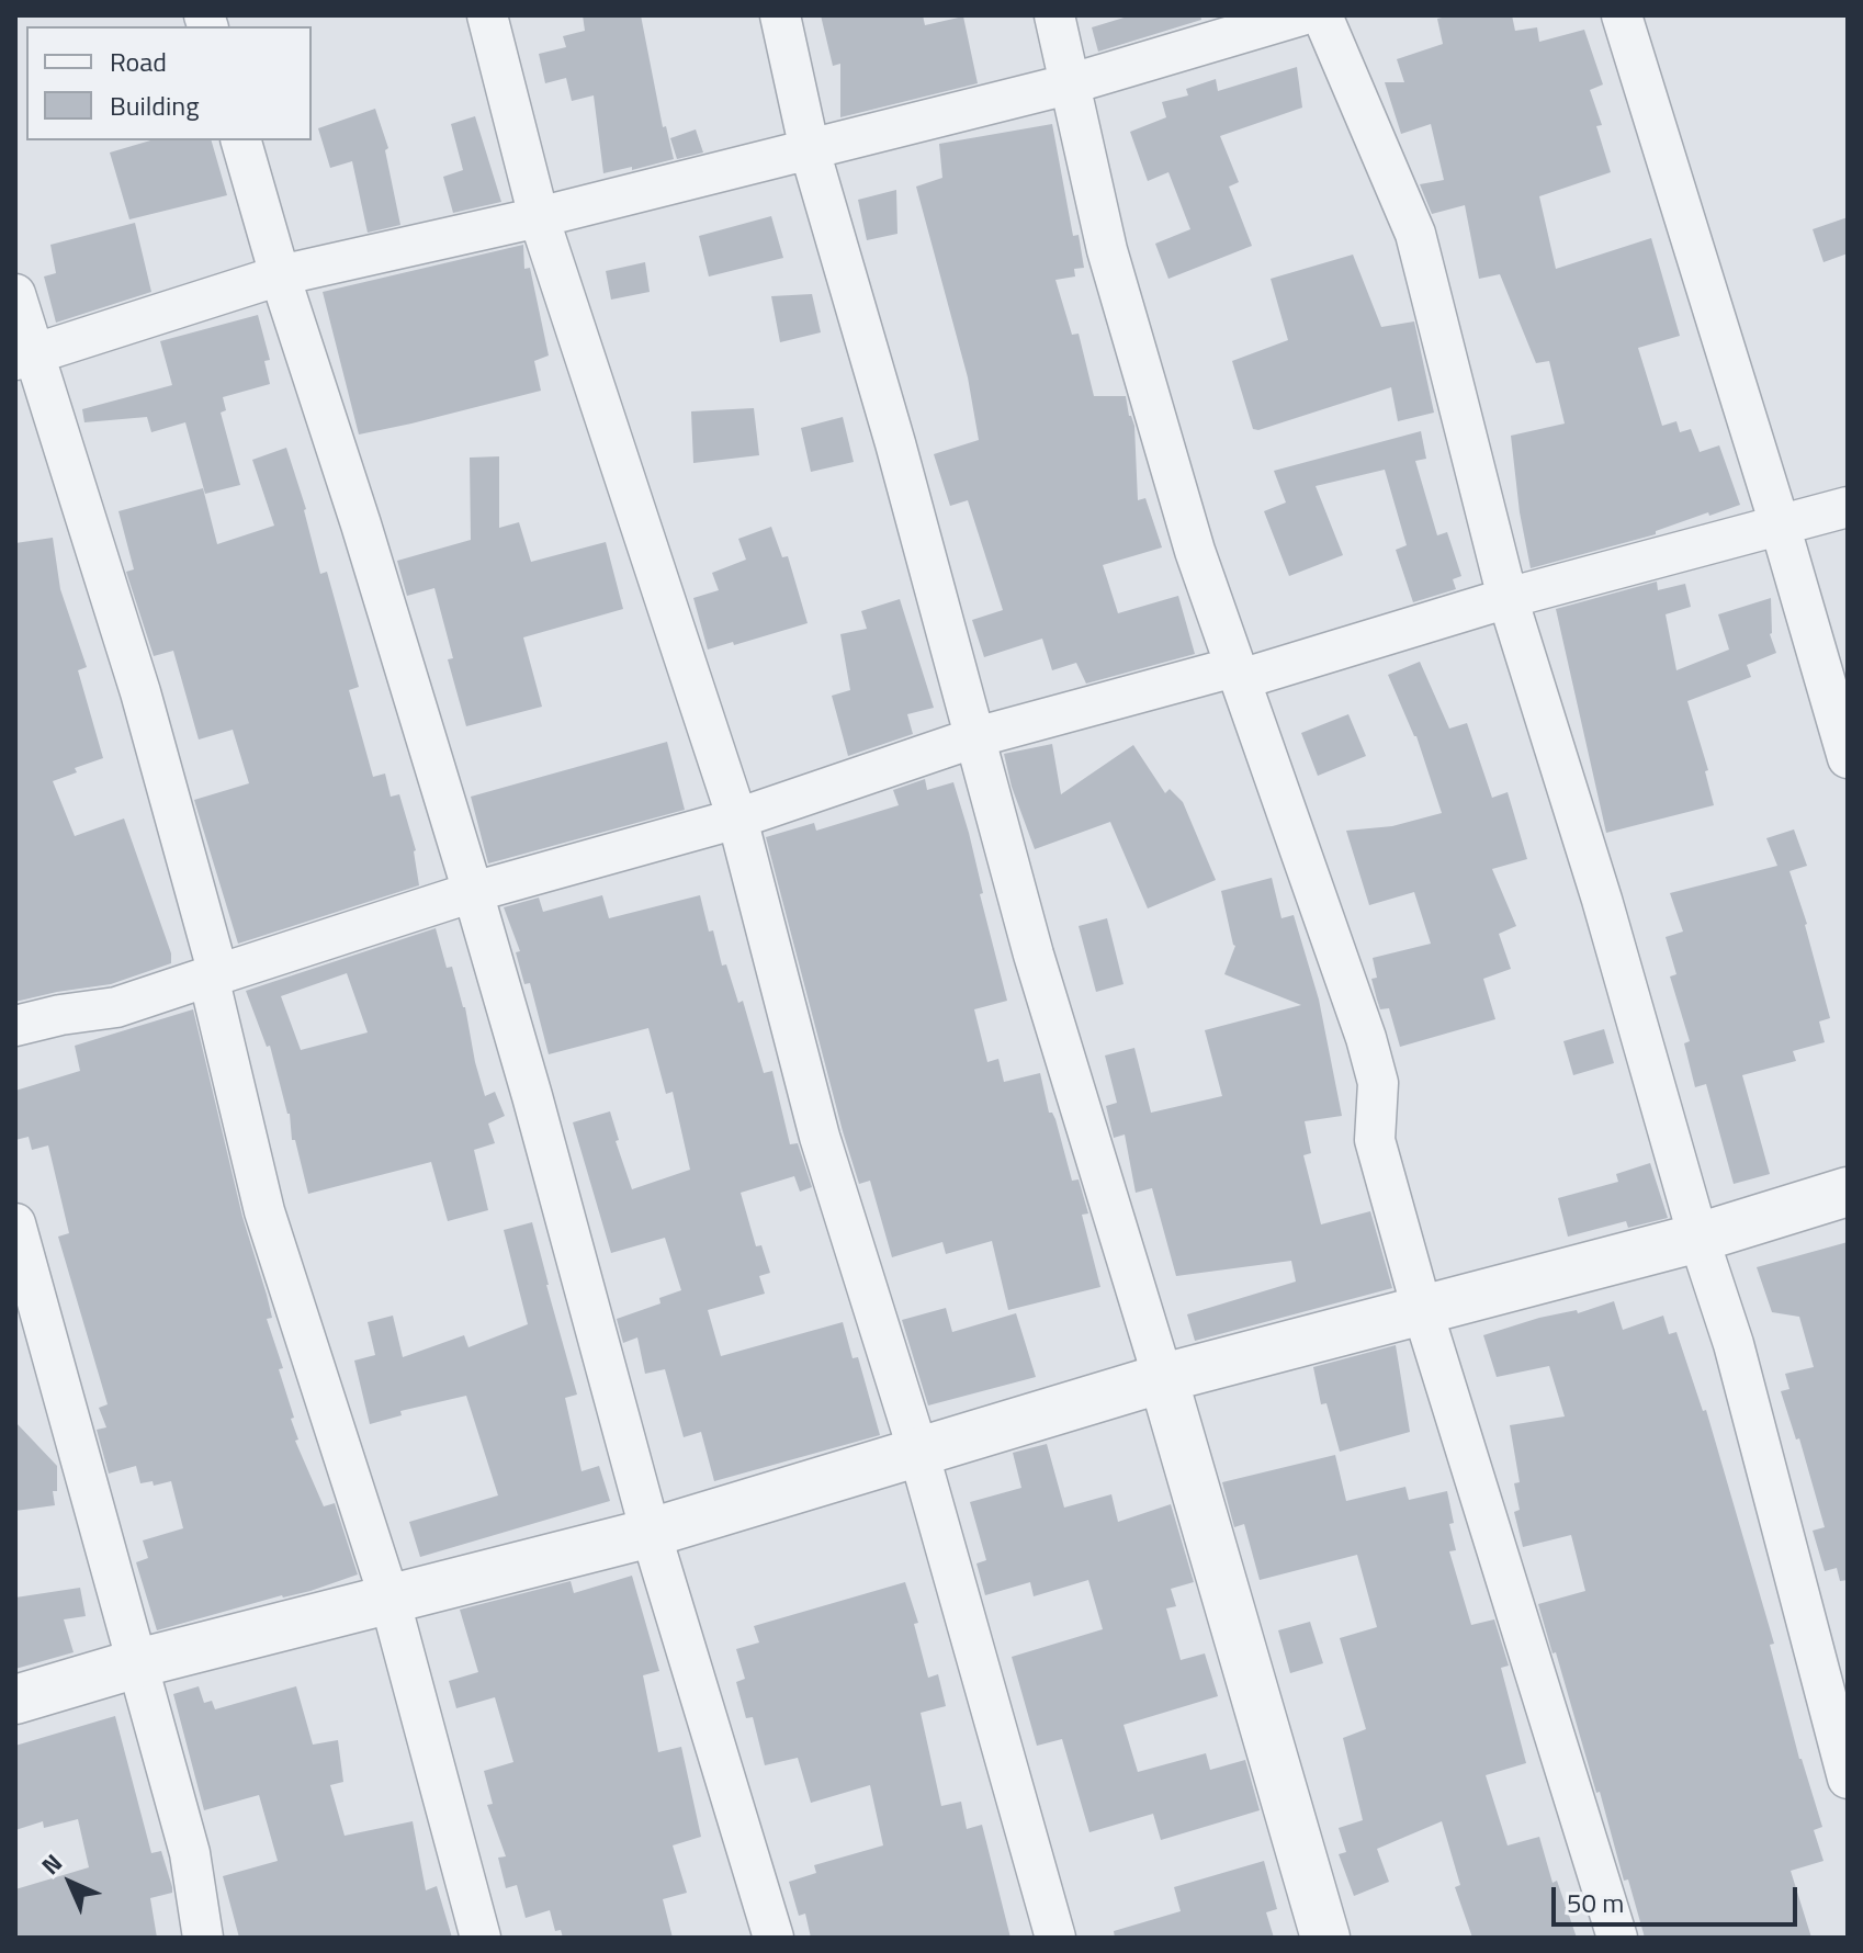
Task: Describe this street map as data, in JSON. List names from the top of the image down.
{
  "legend": ["Road", "Building"],
  "scale_bar": "50 m",
  "north": "top left"
}
